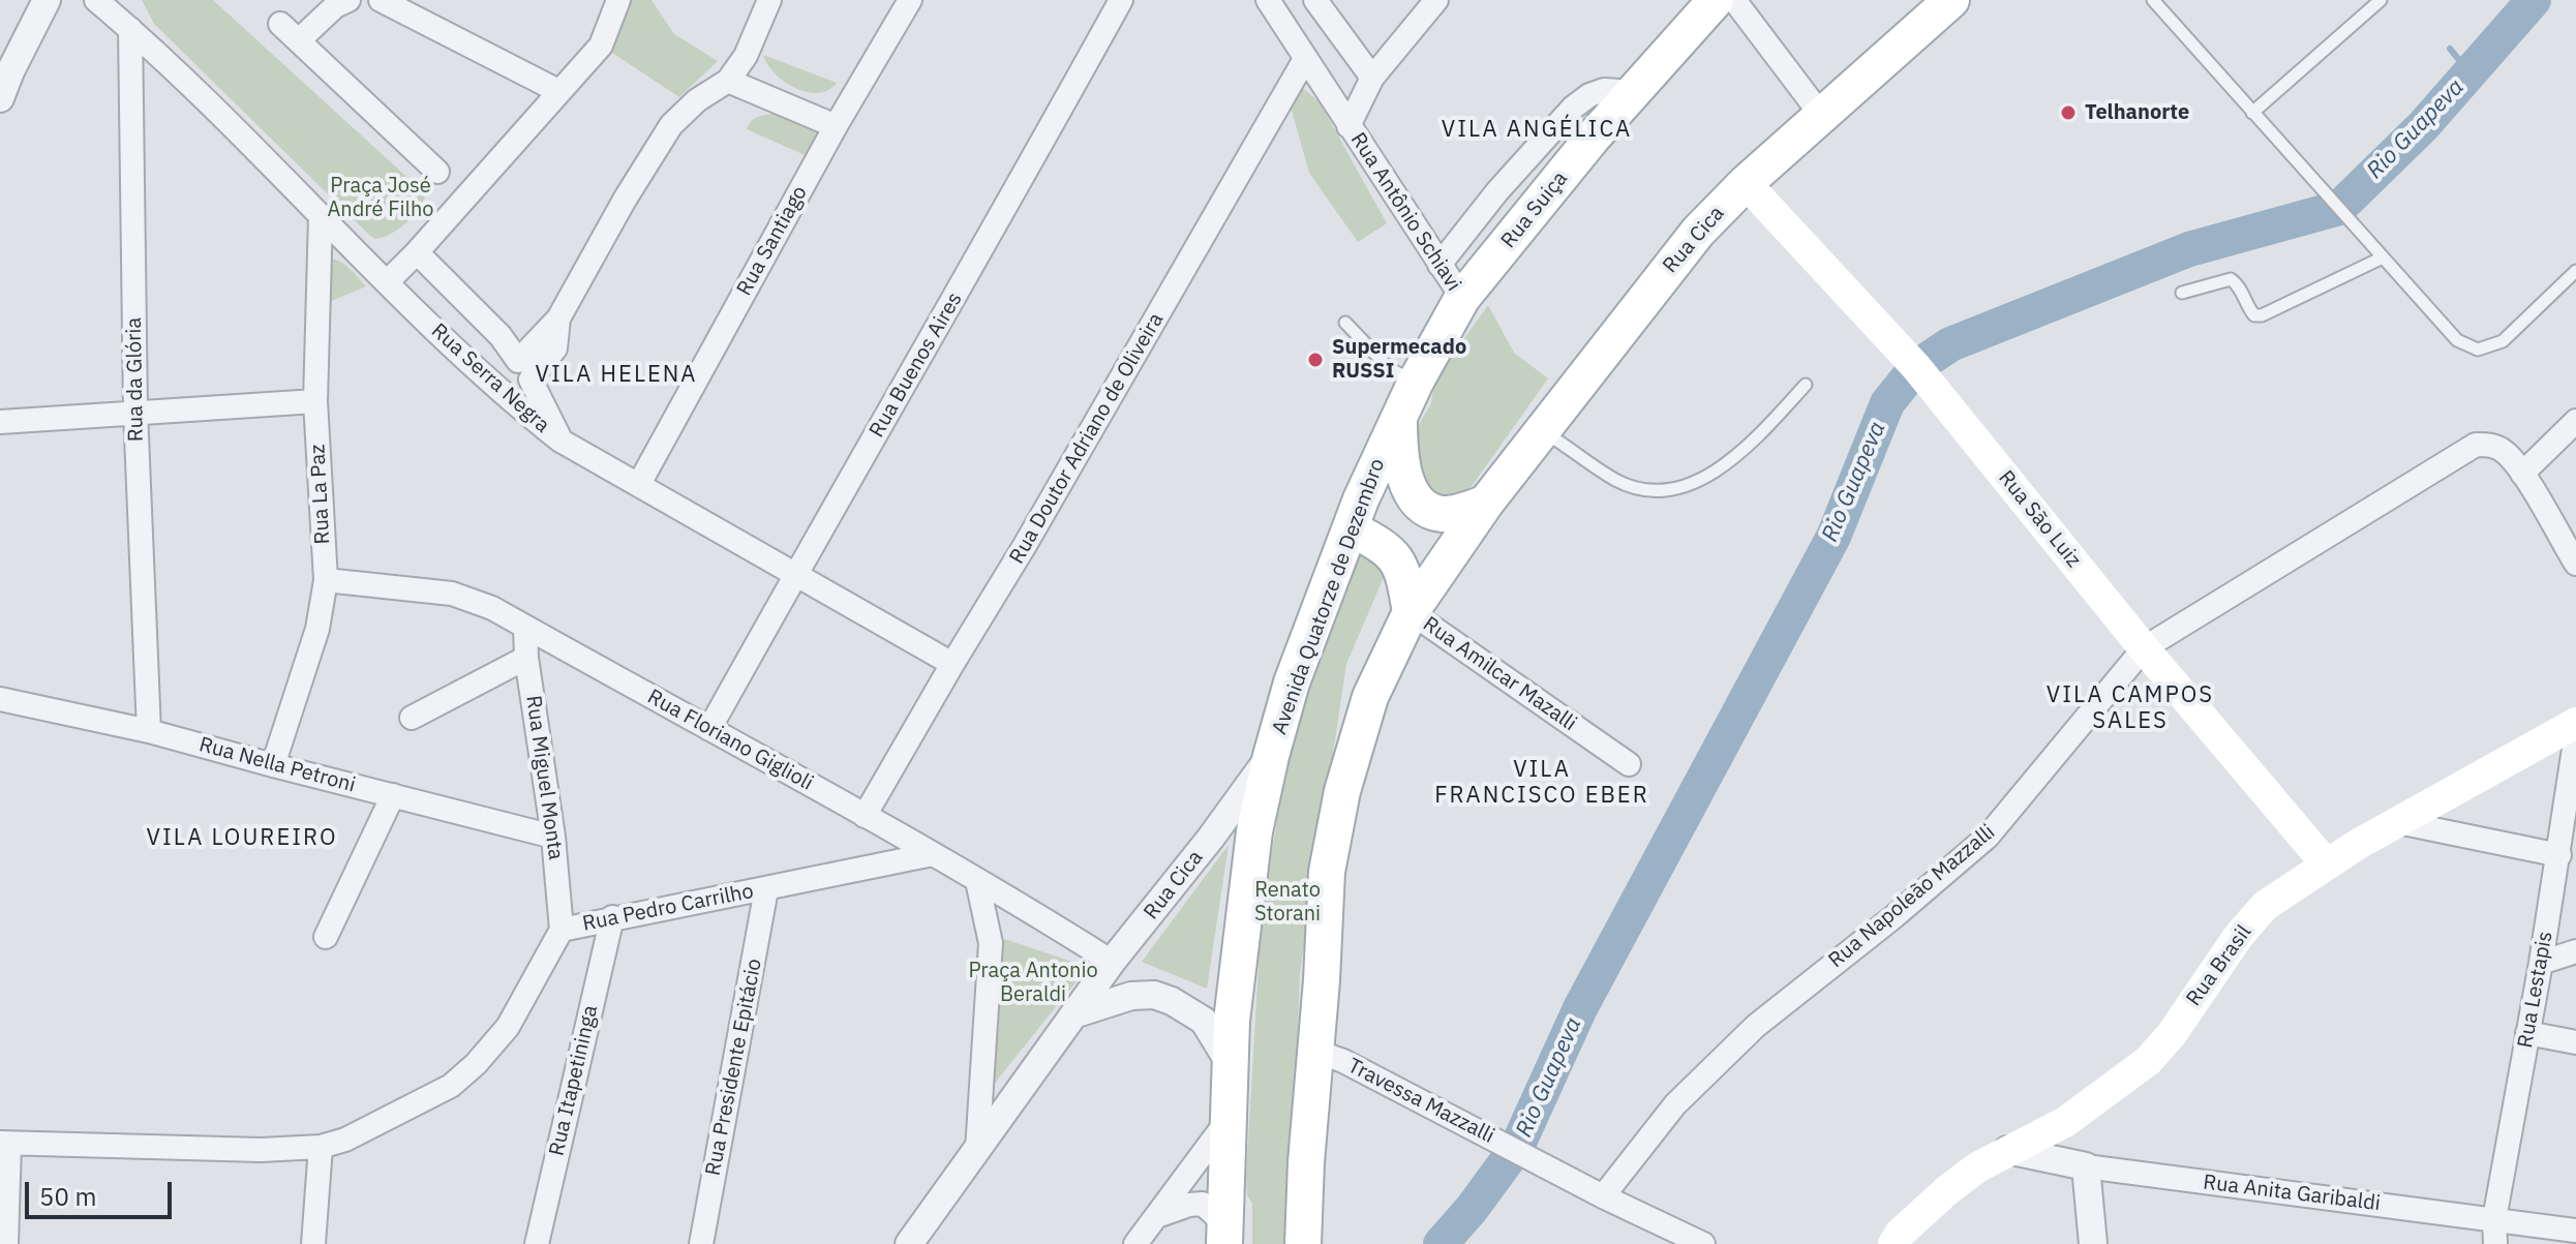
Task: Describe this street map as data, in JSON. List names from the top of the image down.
{
  "streets": {
    "main road": [
      "Rua Suiça",
      "Rua Cica",
      "Rua São Luiz",
      "Avenida Quatorze de Dezembro",
      "Rua Brasil"
    ],
    "street": [
      "Rua Antônio Schiavi",
      "Rua Santiago",
      "Rua Buenos Aires",
      "Rua Serra Negra",
      "Rua da Glória",
      "Rua Doutor Adriano de Oliveira",
      "Rua La Paz",
      "Rua Amilcar Mazalli",
      "Rua Floriano Giglioli",
      "Rua Nella Petroni",
      "Rua Miguel Monta",
      "Rua Napoleão Mazzalli",
      "Rua Pedro Carrilho",
      "Rua Lestapis",
      "Rua Presidente Epitácio",
      "Rua Itapetininga",
      "Travessa Mazzalli",
      "Rua Anita Garibaldi"
    ]
  },
  "crossings": [
    ["Rua Suiça", "Rua Antônio Schiavi"],
    ["Rua Suiça", "Avenida Quatorze de Dezembro"],
    ["Rua Antônio Schiavi", "Rua Doutor Adriano de Oliveira"],
    ["Rua Cica", "Rua São Luiz"],
    ["Rua Cica", "Avenida Quatorze de Dezembro"],
    ["Rua Cica", "Rua Floriano Giglioli"],
    ["Rua Santiago", "Rua Serra Negra"],
    ["Rua Buenos Aires", "Rua Serra Negra"],
    ["Rua Buenos Aires", "Rua Floriano Giglioli"],
    ["Rua Serra Negra", "Rua da Glória"],
    ["Rua Serra Negra", "Rua Doutor Adriano de Oliveira"],
    ["Rua Serra Negra", "Rua La Paz"],
    ["Rua da Glória", "Rua Nella Petroni"],
    ["Rua Doutor Adriano de Oliveira", "Rua Floriano Giglioli"],
    ["Rua La Paz", "Rua Floriano Giglioli"],
    ["Rua La Paz", "Rua Nella Petroni"],
    ["Rua São Luiz", "Rua Napoleão Mazzalli"],
    ["Rua São Luiz", "Rua Brasil"],
    ["Rua Floriano Giglioli", "Rua Miguel Monta"],
    ["Rua Floriano Giglioli", "Rua Pedro Carrilho"],
    ["Rua Nella Petroni", "Rua Miguel Monta"],
    ["Rua Miguel Monta", "Rua Pedro Carrilho"],
    ["Rua Napoleão Mazzalli", "Travessa Mazzalli"],
    ["Rua Pedro Carrilho", "Rua Presidente Epitácio"],
    ["Rua Pedro Carrilho", "Rua Itapetininga"],
    ["Rua Brasil", "Rua Anita Garibaldi"],
    ["Rua Lestapis", "Rua Anita Garibaldi"]
  ],
  "districts": [
    "VILA ANGÉLICA",
    "VILA HELENA",
    "VILA CAMPOS SALES",
    "VILA FRANCISCO EBER",
    "VILA LOUREIRO"
  ],
  "water": ["Rio Guapeva"],
  "parks": ["Praça José André Filho", "Renato Storani", "Praça Antonio Beraldi"],
  "places": ["Telhanorte", "Supermecado RUSSI"],
  "scale_bar": "50 m"
}
